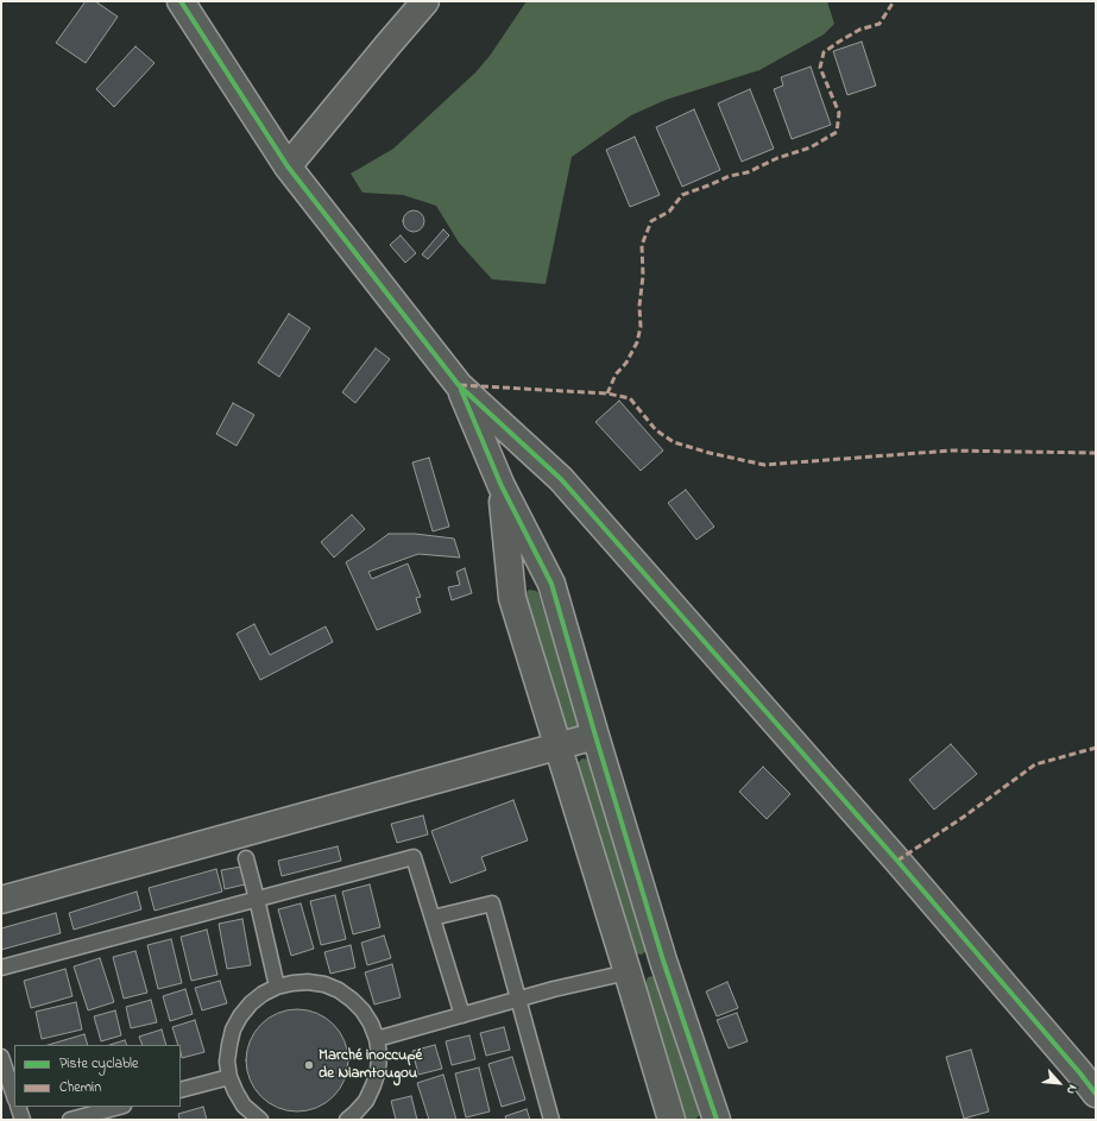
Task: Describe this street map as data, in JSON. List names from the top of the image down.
{
  "places": ["Marché inoccupé de Niamtougou"],
  "legend": ["Piste cyclable", "Chemin"],
  "north": "bottom right"
}
